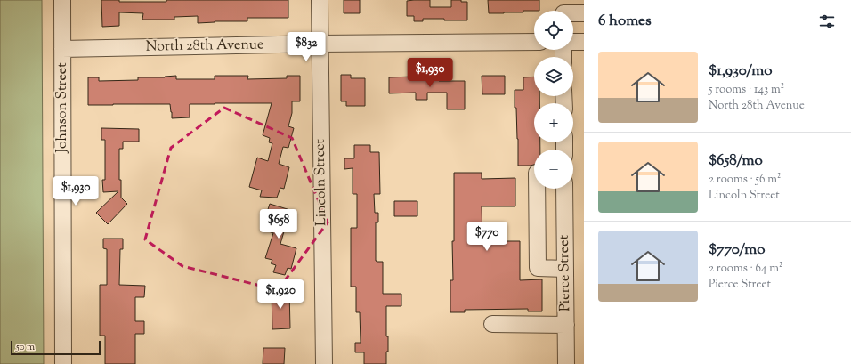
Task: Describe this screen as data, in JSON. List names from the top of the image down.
{
  "streets": {
    "street": [
      "North 28th Avenue",
      "Johnson Street",
      "Lincoln Street",
      "Pierce Street"
    ]
  },
  "crossings": [
    ["North 28th Avenue", "Johnson Street"],
    ["North 28th Avenue", "Lincoln Street"]
  ],
  "scale_bar": "50 m",
  "page": {
    "heading": "6 homes",
    "map_buttons": ["+", "−"],
    "price": [
      "$832",
      "$1,930",
      "$1,930",
      "$658",
      "$770",
      "$1,920"
    ],
    "list": [
      {
        "name": "$1,930/mo",
        "note": "5 rooms · 143 m² · North 28th Avenue"
      },
      {
        "name": "$658/mo",
        "note": "2 rooms · 56 m² · Lincoln Street"
      },
      {
        "name": "$770/mo",
        "note": "2 rooms · 64 m² · Pierce Street"
      }
    ],
    "scale": "50 m"
  }
}
